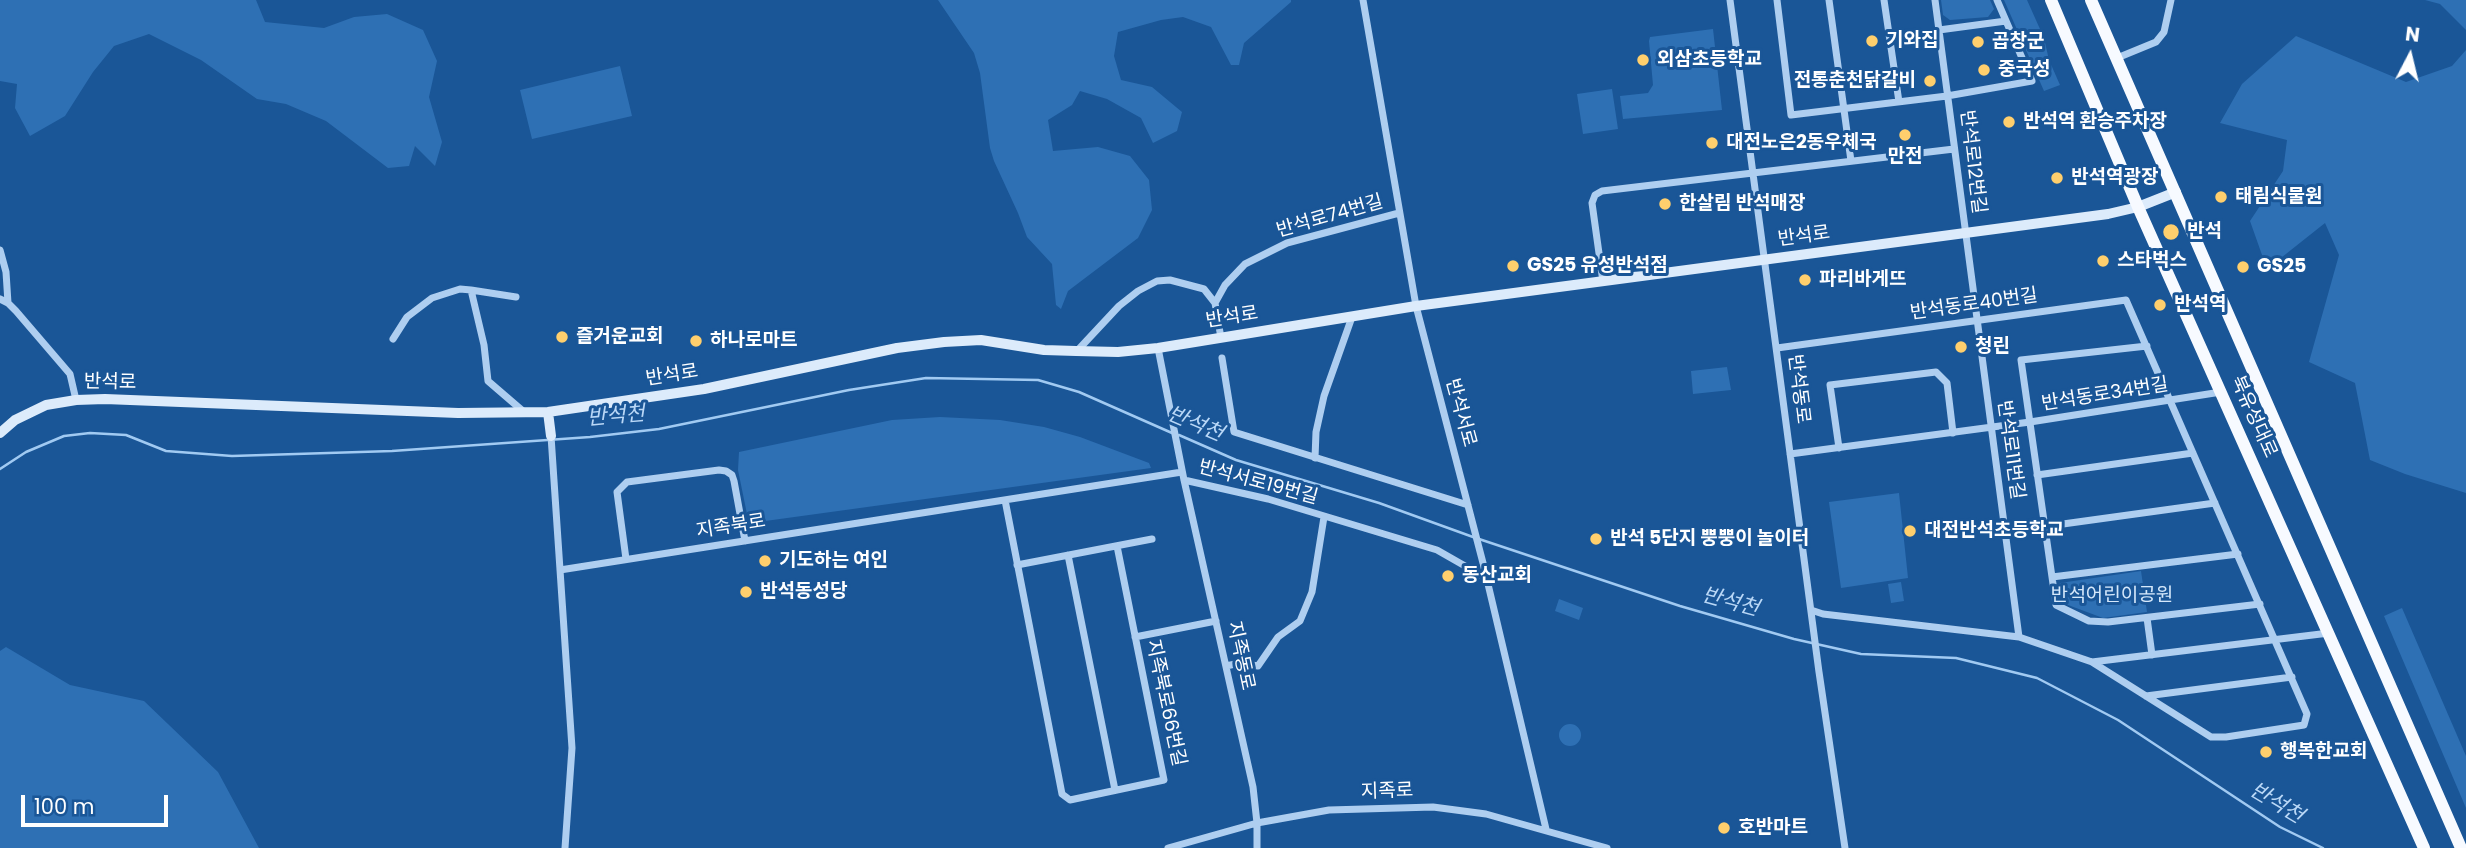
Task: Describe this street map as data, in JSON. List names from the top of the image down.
{
  "streets": {
    "main road": ["북유성대로"],
    "street": [
      "반석로12번길",
      "반석로74번길",
      "반석로",
      "반석동로40번길",
      "반석동로",
      "반석동로34번길",
      "반석서로",
      "반석로11번길",
      "반석서로19번길",
      "지족북로",
      "지족동로",
      "지족북로66번길",
      "지족로"
    ]
  },
  "crossings": [
    ["반석로12번길", "반석로"],
    ["반석로12번길", "반석로11번길"],
    ["반석로74번길", "반석서로"],
    ["반석로", "반석동로"],
    ["반석로", "반석서로"],
    ["반석로", "북유성대로"],
    ["반석로", "반석로11번길"],
    ["반석로", "지족동로"],
    ["반석동로40번길", "반석동로"],
    ["반석동로40번길", "반석동로34번길"],
    ["반석동로40번길", "반석로11번길"],
    ["반석동로", "반석동로34번길"],
    ["반석동로34번길", "북유성대로"],
    ["반석동로34번길", "반석로11번길"],
    ["반석서로", "반석서로19번길"],
    ["반석서로", "지족로"],
    ["반석서로19번길", "지족북로"],
    ["반석서로19번길", "지족동로"],
    ["지족북로", "지족동로"],
    ["지족북로", "지족북로66번길"],
    ["지족동로", "지족로"]
  ],
  "water": ["반석천"],
  "parks": ["반석어린이공원"],
  "places": [
    "기와집",
    "곱창군",
    "외삼초등학교",
    "중국성",
    "전통춘천닭갈비",
    "반석역 환승주차장",
    "만전",
    "대전노은2동우체국",
    "반석역광장",
    "태림식물원",
    "한살림 반석매장",
    "반석",
    "스타벅스",
    "GS25 유성반석점",
    "GS25",
    "파리바게뜨",
    "반석역",
    "즐거운교회",
    "하나로마트",
    "청린",
    "대전반석초등학교",
    "반석 5단지 뿡뿡이 놀이터",
    "기도하는 여인",
    "동산교회",
    "반석동성당",
    "행복한교회",
    "호반마트"
  ],
  "scale_bar": "100 m",
  "north": "top"
}
